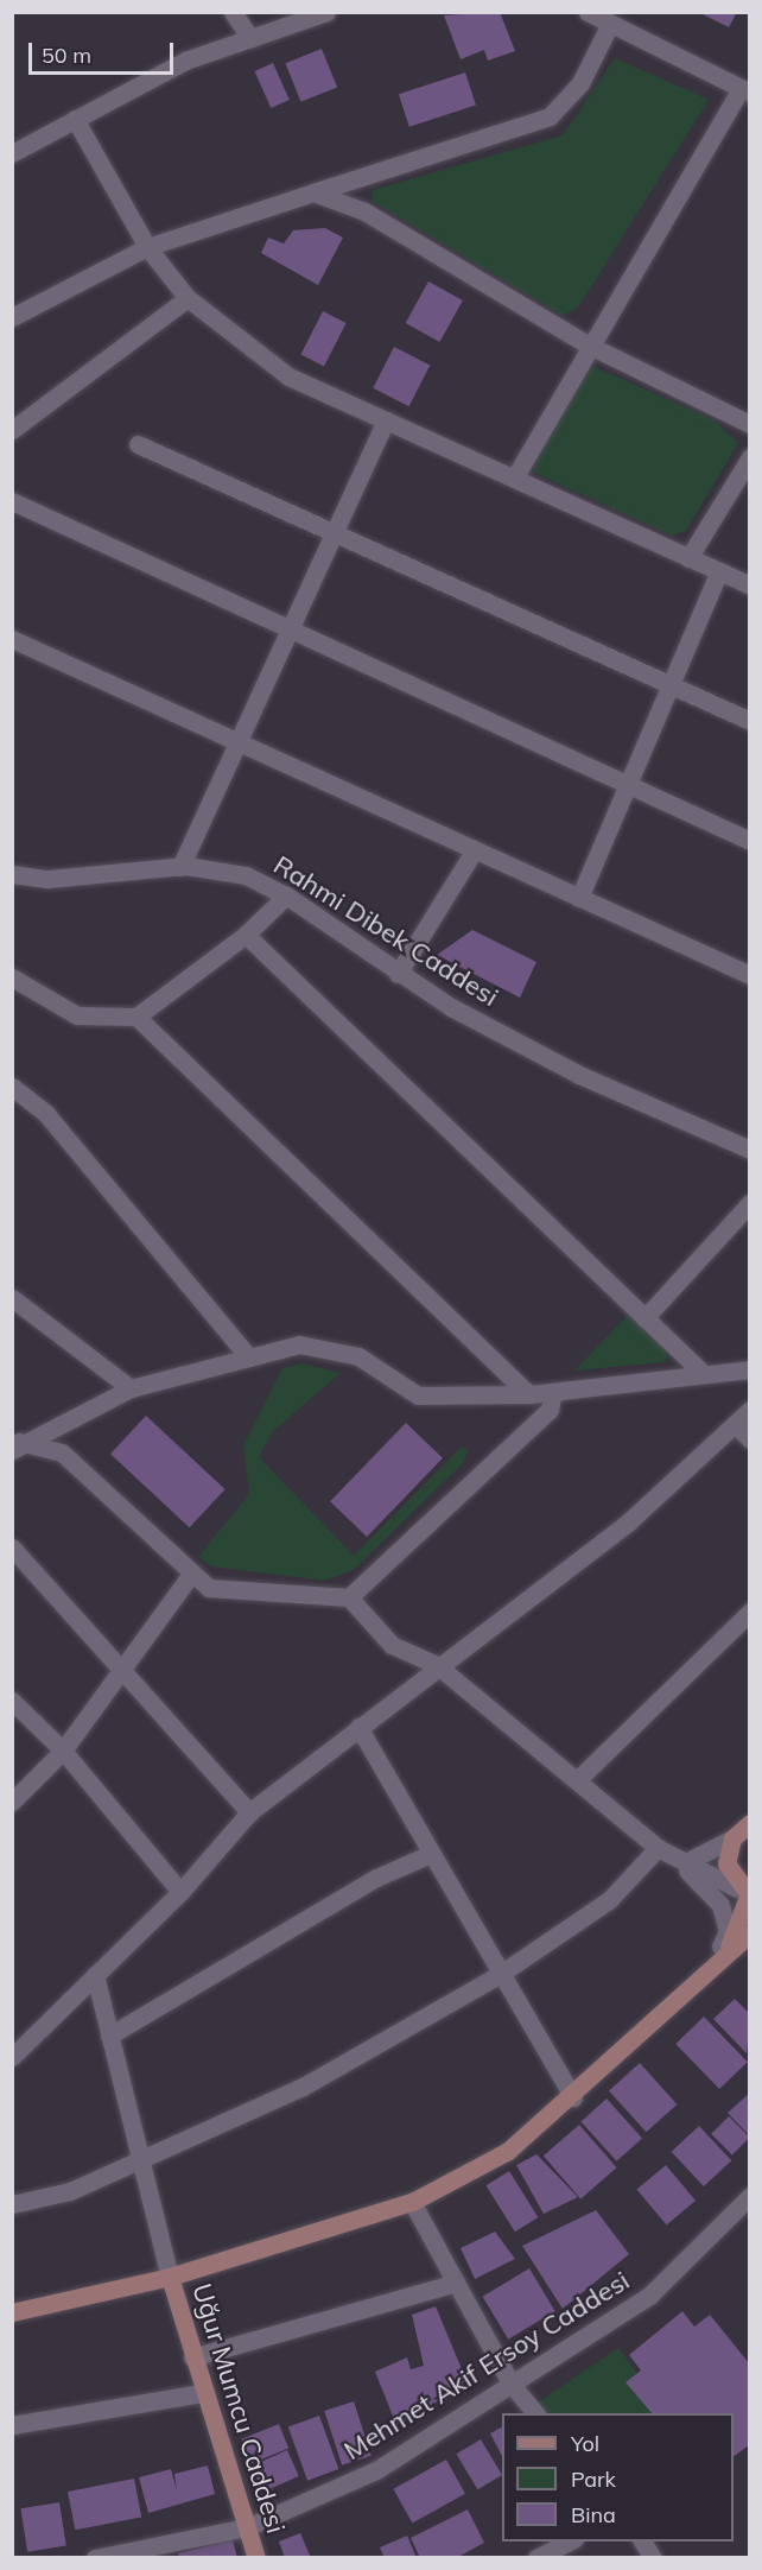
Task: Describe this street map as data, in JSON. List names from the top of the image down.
{
  "streets": {
    "main road": ["Uğur Mumcu Caddesi"],
    "street": ["Rahmi Dibek Caddesi", "Mehmet Akif Ersoy Caddesi"]
  },
  "crossings": [
    ["Mehmet Akif Ersoy Caddesi", "Uğur Mumcu Caddesi"]
  ],
  "legend": ["Yol", "Park", "Bina"],
  "scale_bar": "50 m"
}
